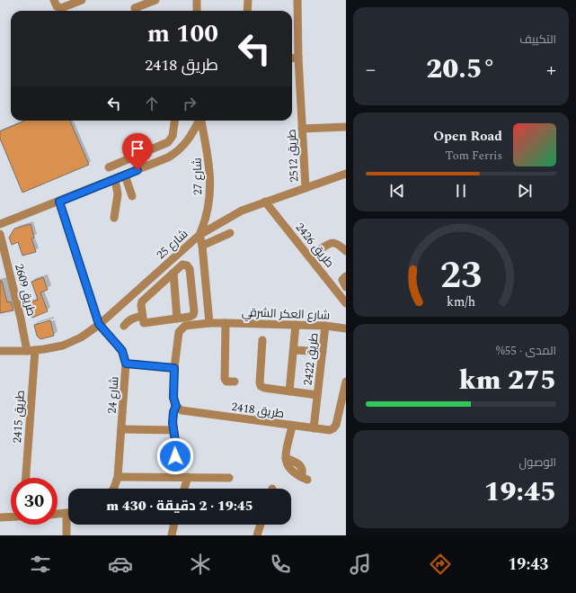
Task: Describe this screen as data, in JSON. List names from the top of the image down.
{
  "streets": {
    "street": [
      "طريق 2512",
      "شارع 27",
      "شارع 25",
      "طريق 2426",
      "طريق 2609",
      "شارع العكر الشرقي",
      "طريق 2422",
      "شارع 24",
      "طريق 2418",
      "طريق 2415"
    ]
  },
  "crossings": [
    ["طريق 2512", "شارع 25"],
    ["شارع 27", "شارع 25"],
    ["شارع 25", "طريق 2426"],
    ["شارع 25", "طريق 2609"],
    ["شارع 25", "شارع 24"],
    ["شارع 25", "طريق 2415"],
    ["طريق 2609", "طريق 2415"],
    ["شارع العكر الشرقي", "طريق 2422"],
    ["طريق 2422", "طريق 2418"]
  ],
  "page": {
    "tile": [
      "التكييف",
      ["المدى · 55%", "275 km"],
      ["الوصول", "19:45"]
    ],
    "turn": ["100 m", "طريق 2418"],
    "heat": ["−", "20.5°", "+"],
    "song": ["Open Road", "Tom Ferris"],
    "limit": "30",
    "trip": "19:45 · 2 دقيقة · 430 m",
    "tabs": "19:43",
    "gauge": ["23", "km/h"]
  }
}
